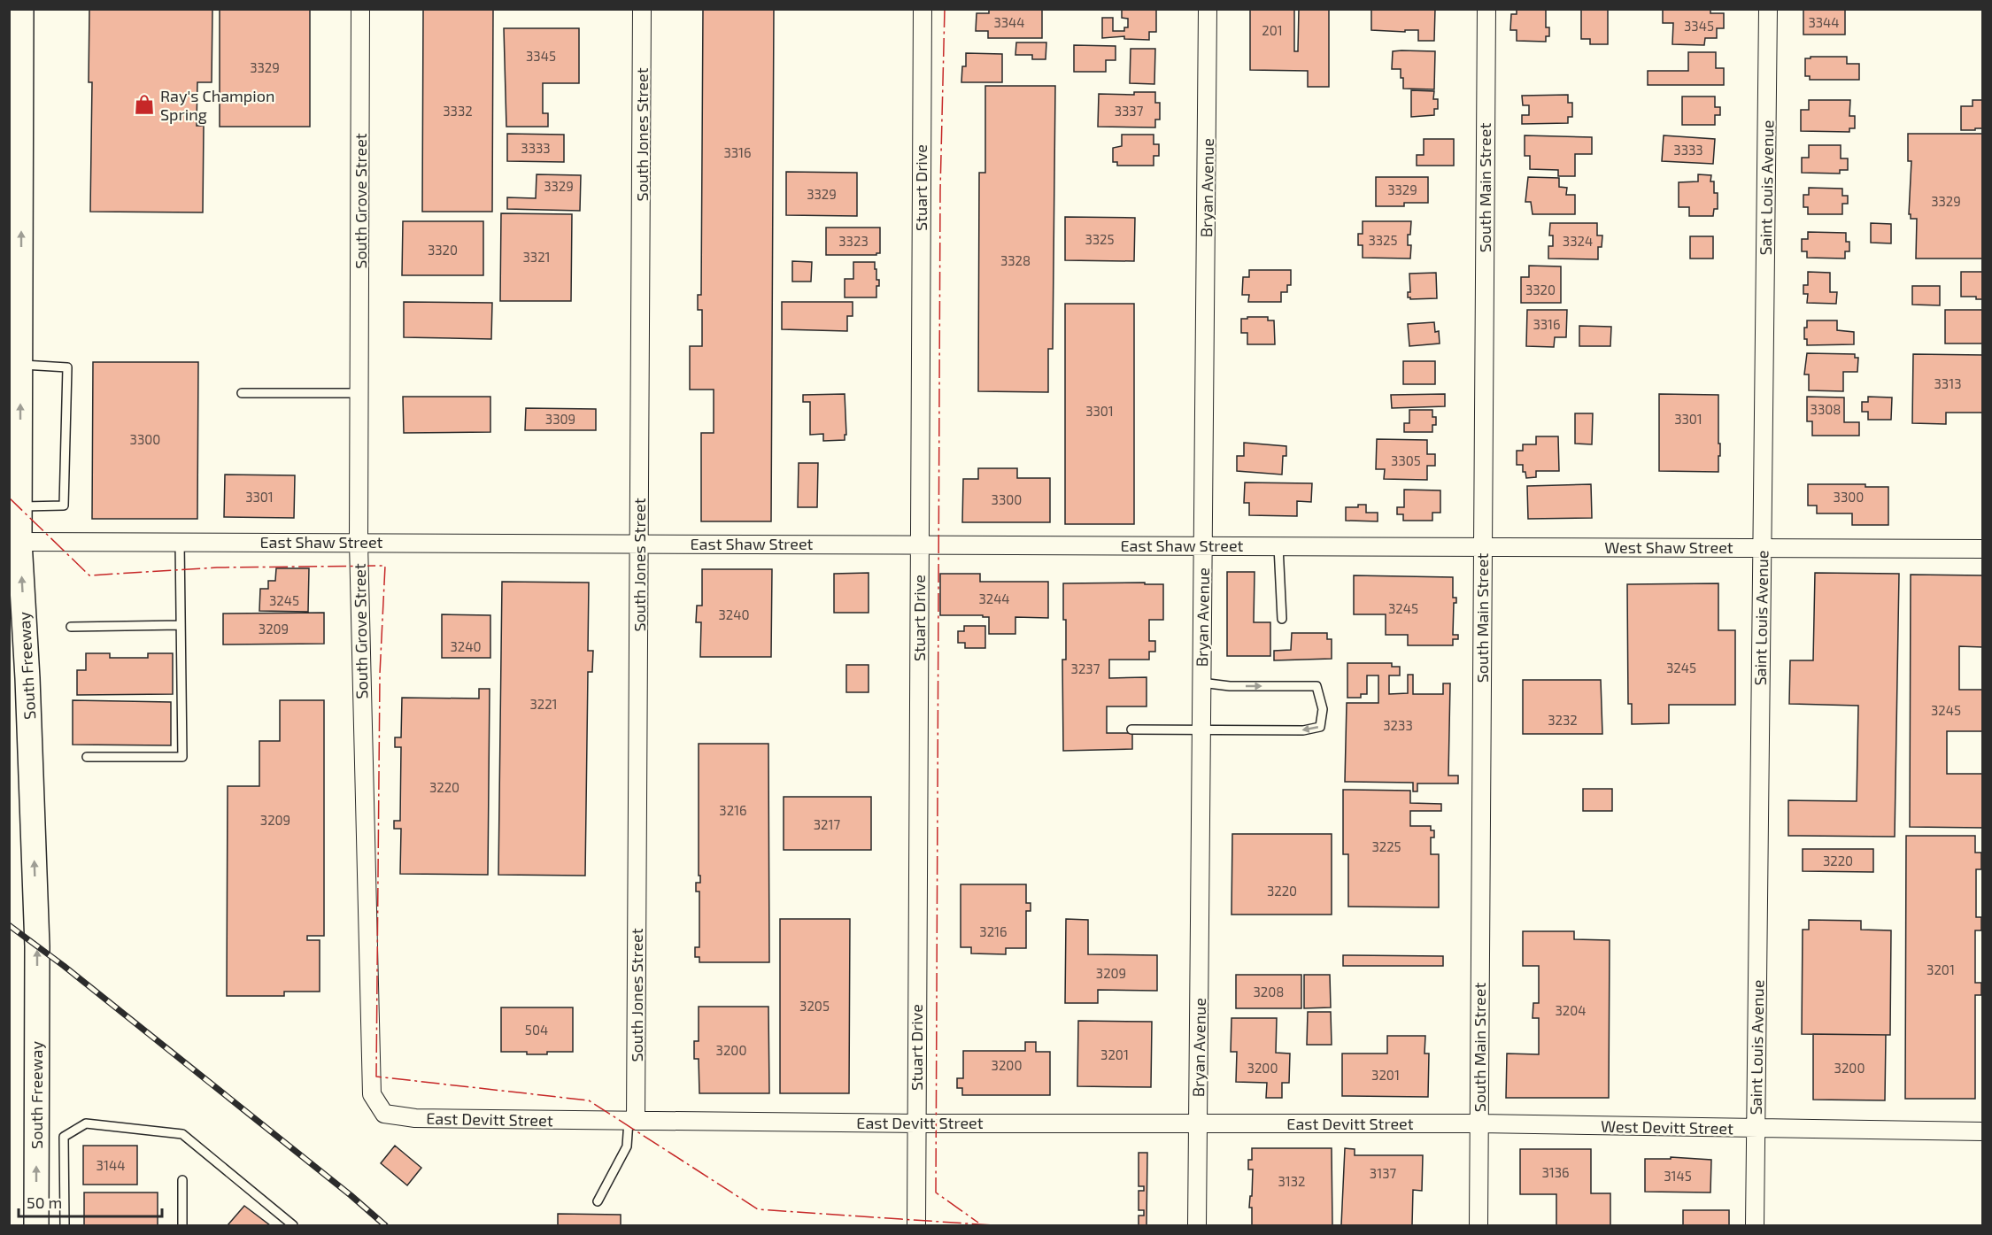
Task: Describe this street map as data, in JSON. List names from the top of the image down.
{
  "streets": {
    "main road": ["South Freeway"],
    "street": [
      "South Jones Street",
      "Stuart Drive",
      "Bryan Avenue",
      "South Main Street",
      "Saint Louis Avenue",
      "South Grove Street",
      "East Shaw Street",
      "West Shaw Street",
      "East Devitt Street",
      "West Devitt Street"
    ]
  },
  "crossings": [
    ["South Jones Street", "East Shaw Street"],
    ["South Jones Street", "East Devitt Street"],
    ["Stuart Drive", "East Shaw Street"],
    ["Stuart Drive", "East Devitt Street"],
    ["Bryan Avenue", "East Shaw Street"],
    ["Bryan Avenue", "East Devitt Street"],
    ["South Main Street", "East Shaw Street"],
    ["South Main Street", "West Shaw Street"],
    ["South Main Street", "East Devitt Street"],
    ["South Main Street", "West Devitt Street"],
    ["Saint Louis Avenue", "West Shaw Street"],
    ["Saint Louis Avenue", "West Devitt Street"],
    ["South Grove Street", "East Shaw Street"],
    ["South Grove Street", "East Devitt Street"],
    ["East Shaw Street", "West Shaw Street"],
    ["East Shaw Street", "South Freeway"],
    ["East Devitt Street", "West Devitt Street"]
  ],
  "one_way": ["South Freeway"],
  "places": {
    "shop": ["Ray's Champion Spring"]
  },
  "house_numbers": [
    "3344",
    "3344",
    "3345",
    "201",
    "3345",
    "3329",
    "3332",
    "3337",
    "3333",
    "3333",
    "3316",
    "3329",
    "3329",
    "3329",
    "3329",
    "3325",
    "3325",
    "3323",
    "3324",
    "3320",
    "3321",
    "3328",
    "3320",
    "3316",
    "3313",
    "3308",
    "3301",
    "3309",
    "3301",
    "3300",
    "3305",
    "3301",
    "3300",
    "3300",
    "3244",
    "3245",
    "3245",
    "3240",
    "3209",
    "3240",
    "3245",
    "3237",
    "3221",
    "3245",
    "3232",
    "3233",
    "3220",
    "3216",
    "3209",
    "3217",
    "3225",
    "3220",
    "3220",
    "3216",
    "3201",
    "3209",
    "3208",
    "3205",
    "3204",
    "504",
    "3200",
    "3201",
    "3200",
    "3200",
    "3200",
    "3201",
    "3144",
    "3136",
    "3137",
    "3145",
    "3132"
  ],
  "scale_bar": "50 m"
}
